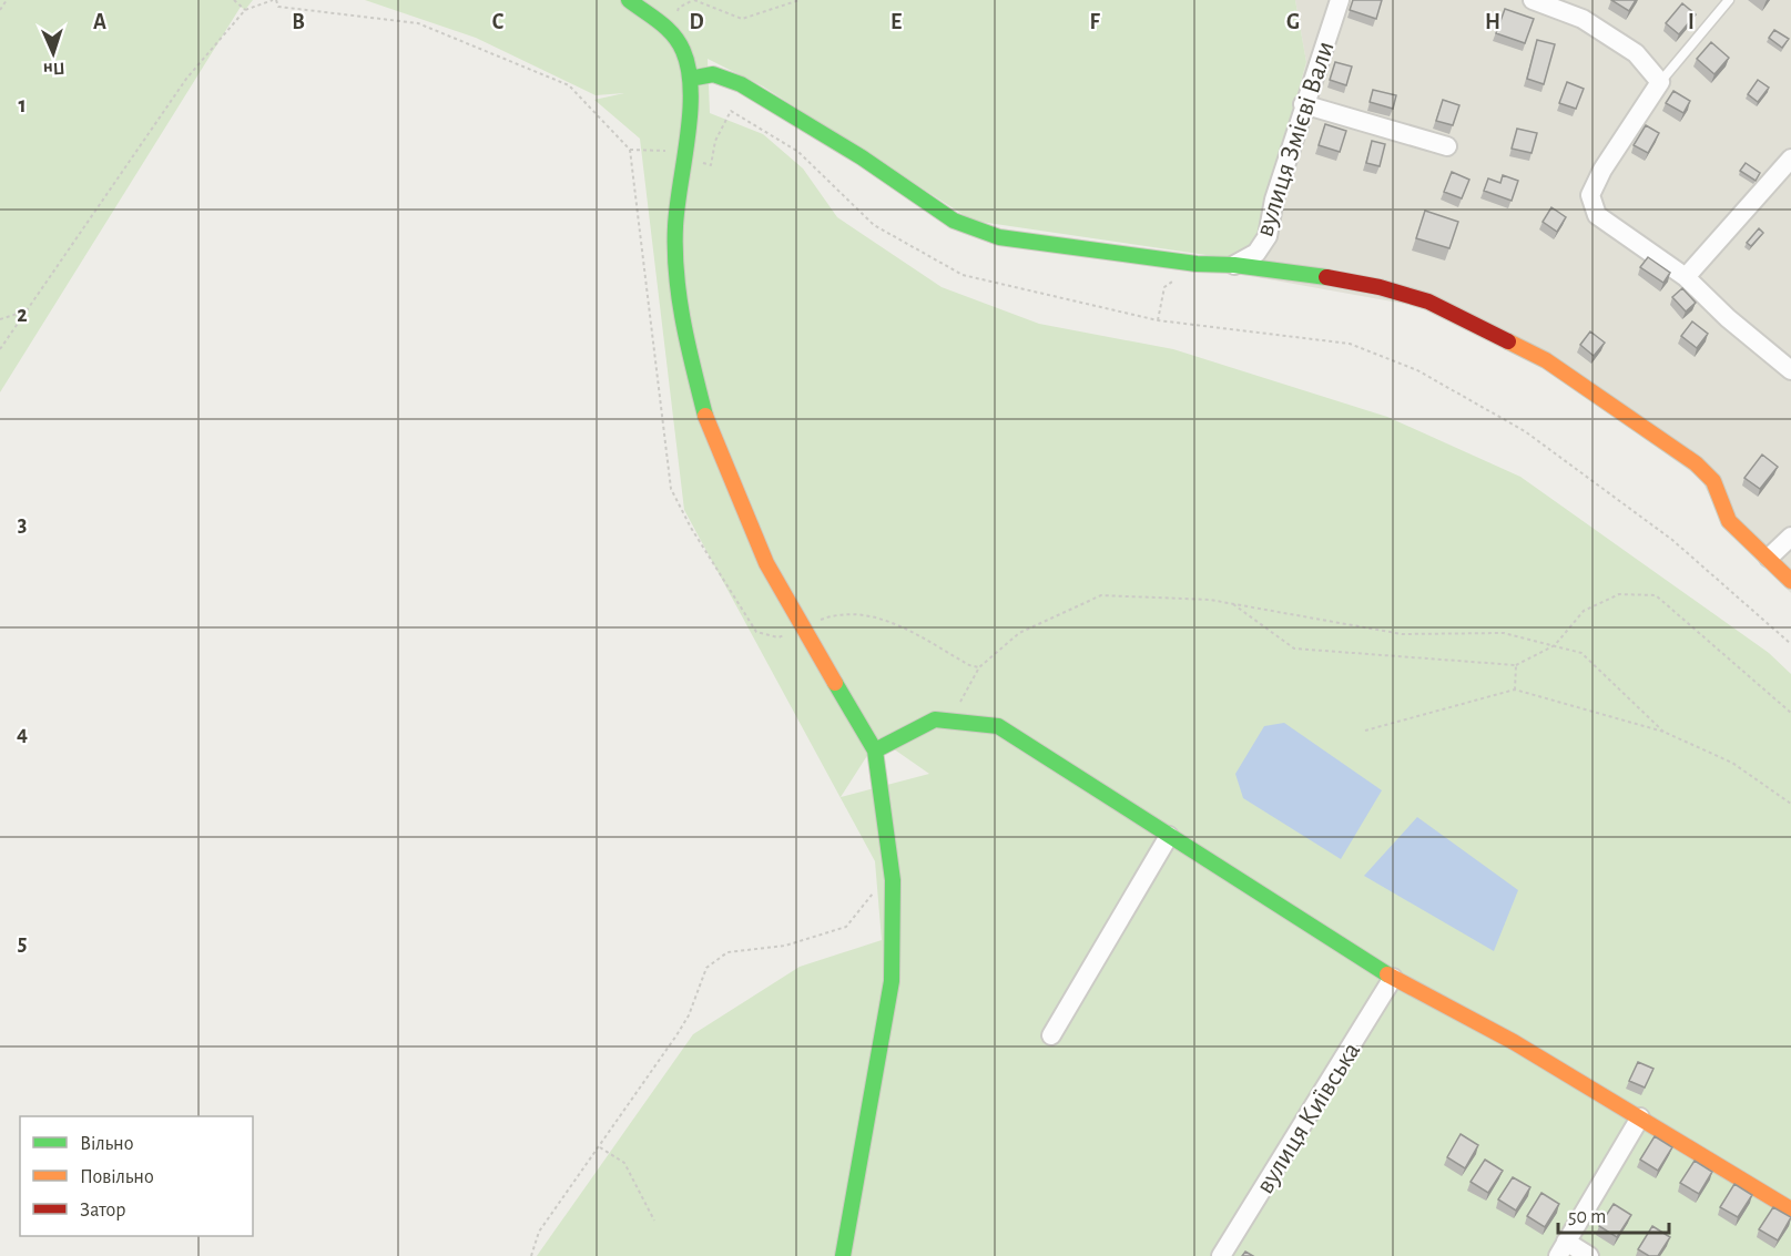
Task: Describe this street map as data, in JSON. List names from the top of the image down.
{
  "streets": {
    "street": ["вулиця Змієві Вали", "вулиця Київська"]
  },
  "legend": ["Вільно", "Повільно", "Затор"],
  "scale_bar": "50 m",
  "north": "bottom",
  "grid": {
    "columns": [
      "A",
      "B",
      "C",
      "D",
      "E",
      "F",
      "G",
      "H",
      "I"
    ],
    "rows": [
      "1",
      "2",
      "3",
      "4",
      "5"
    ]
  }
}
